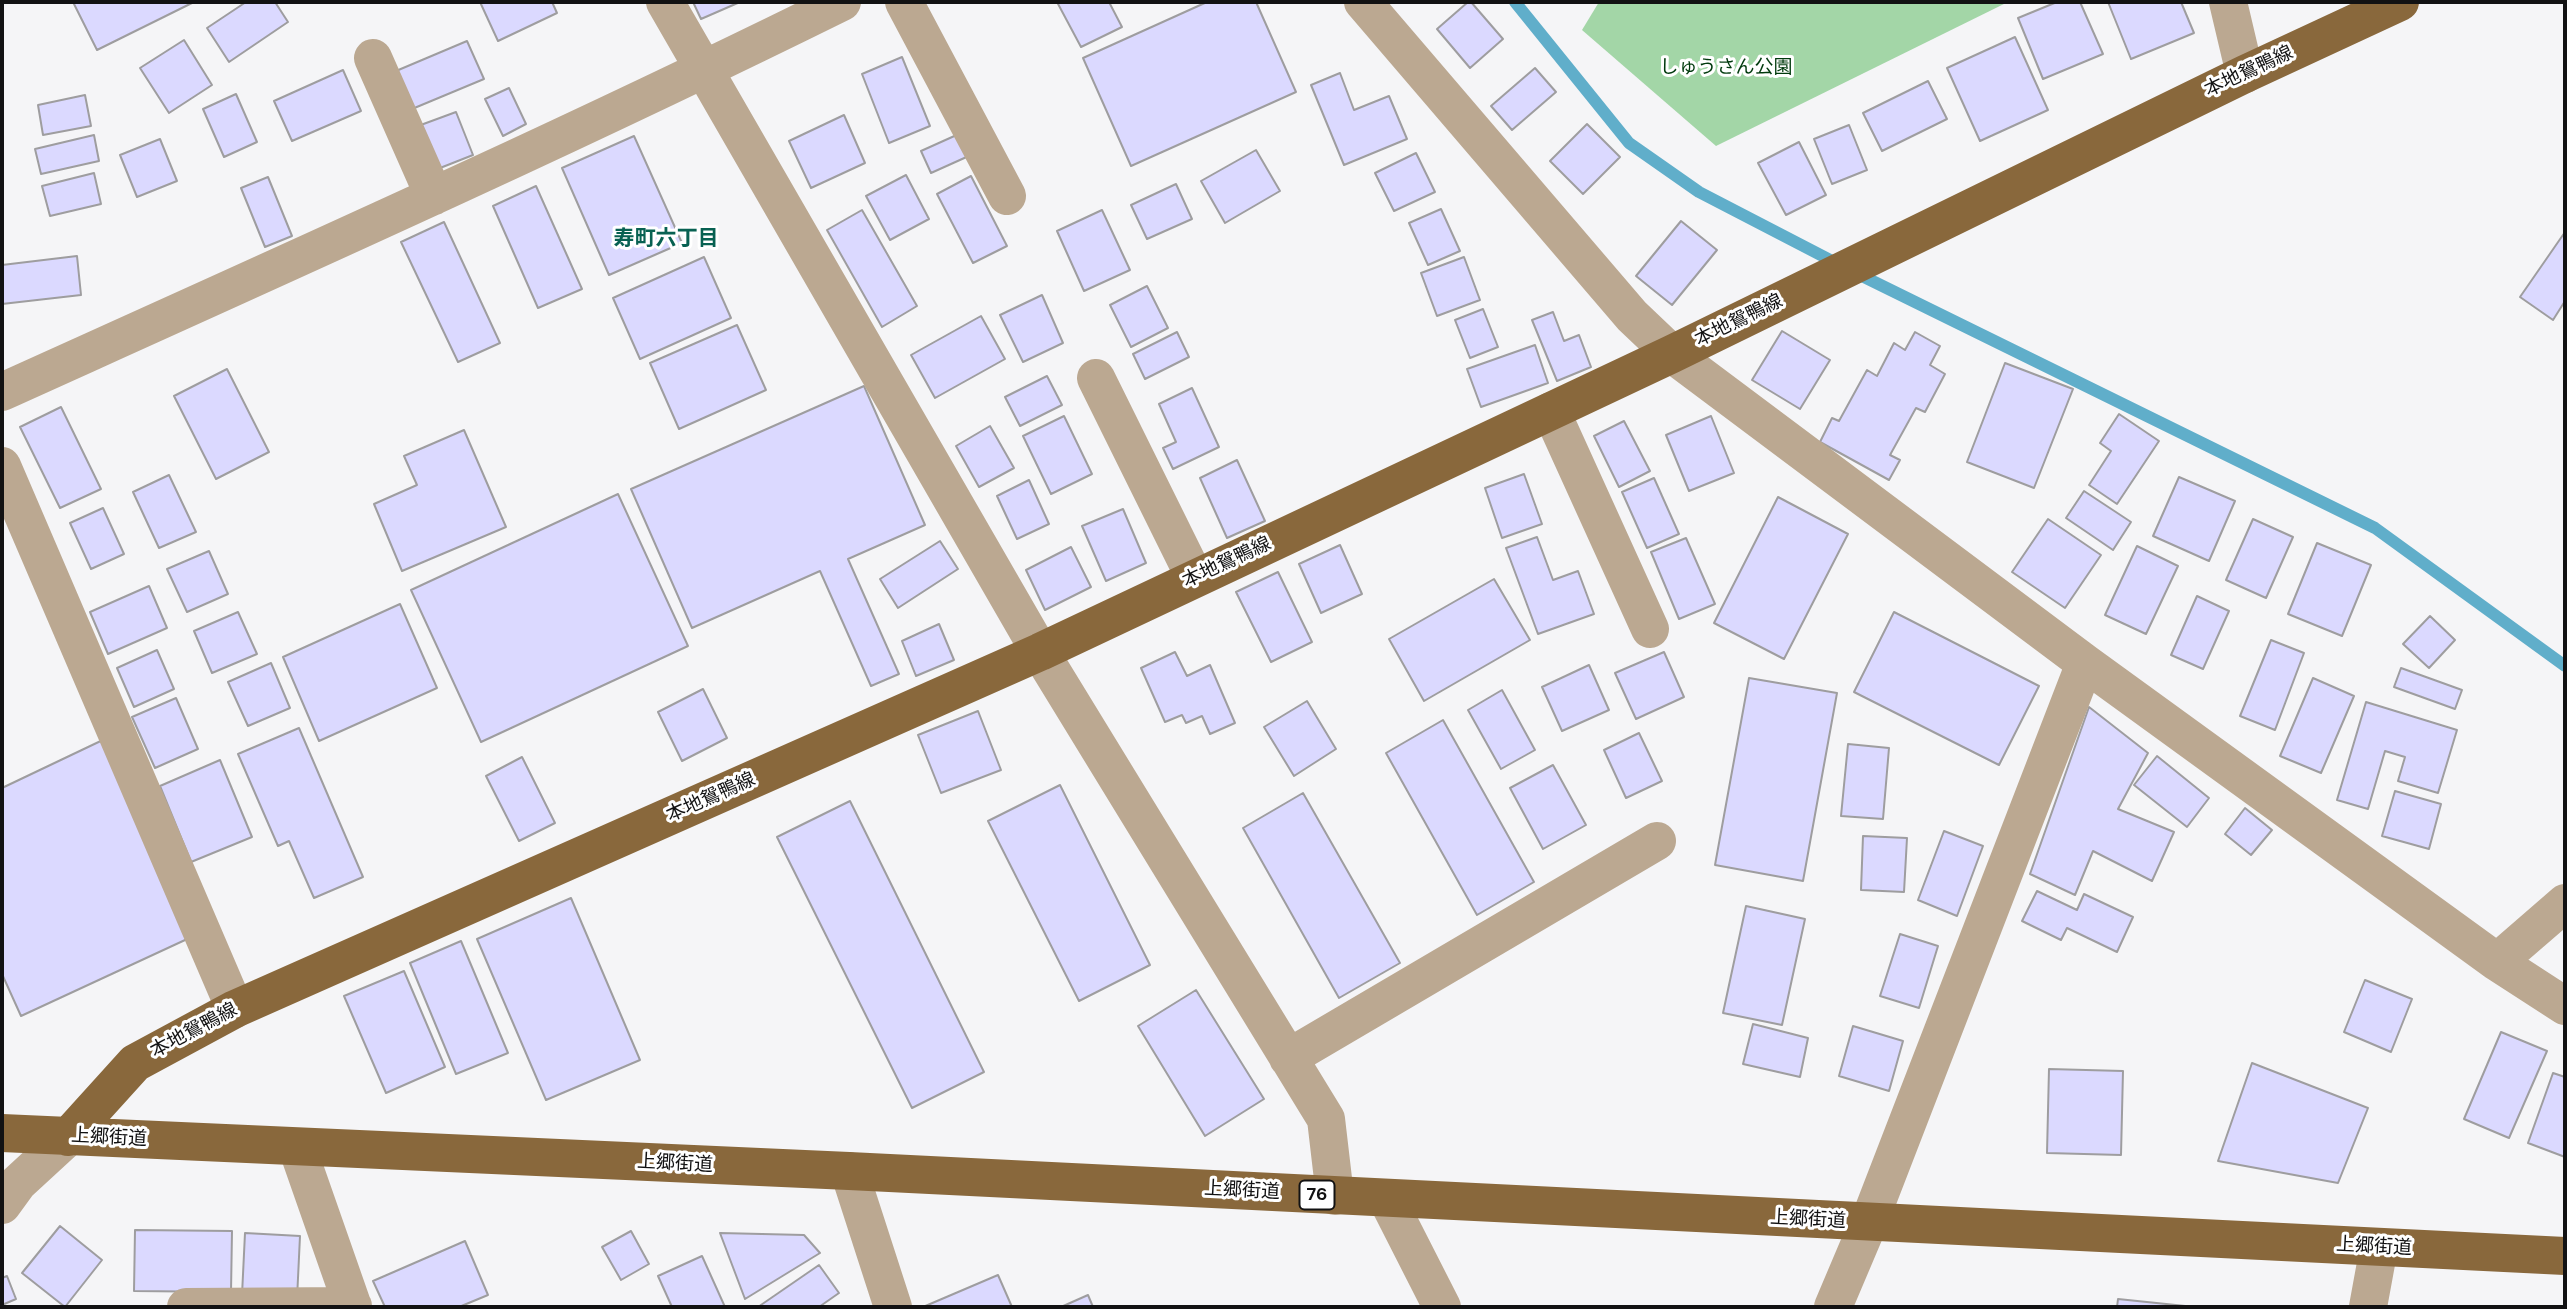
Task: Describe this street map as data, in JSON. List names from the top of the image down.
{
  "streets": {
    "main road": ["本地鴛鴨線", "上郷街道", "76"]
  },
  "crossings": [
    ["本地鴛鴨線", "上郷街道"]
  ],
  "districts": ["寿町六丁目"],
  "parks": ["しゅうさん公園"]
}
